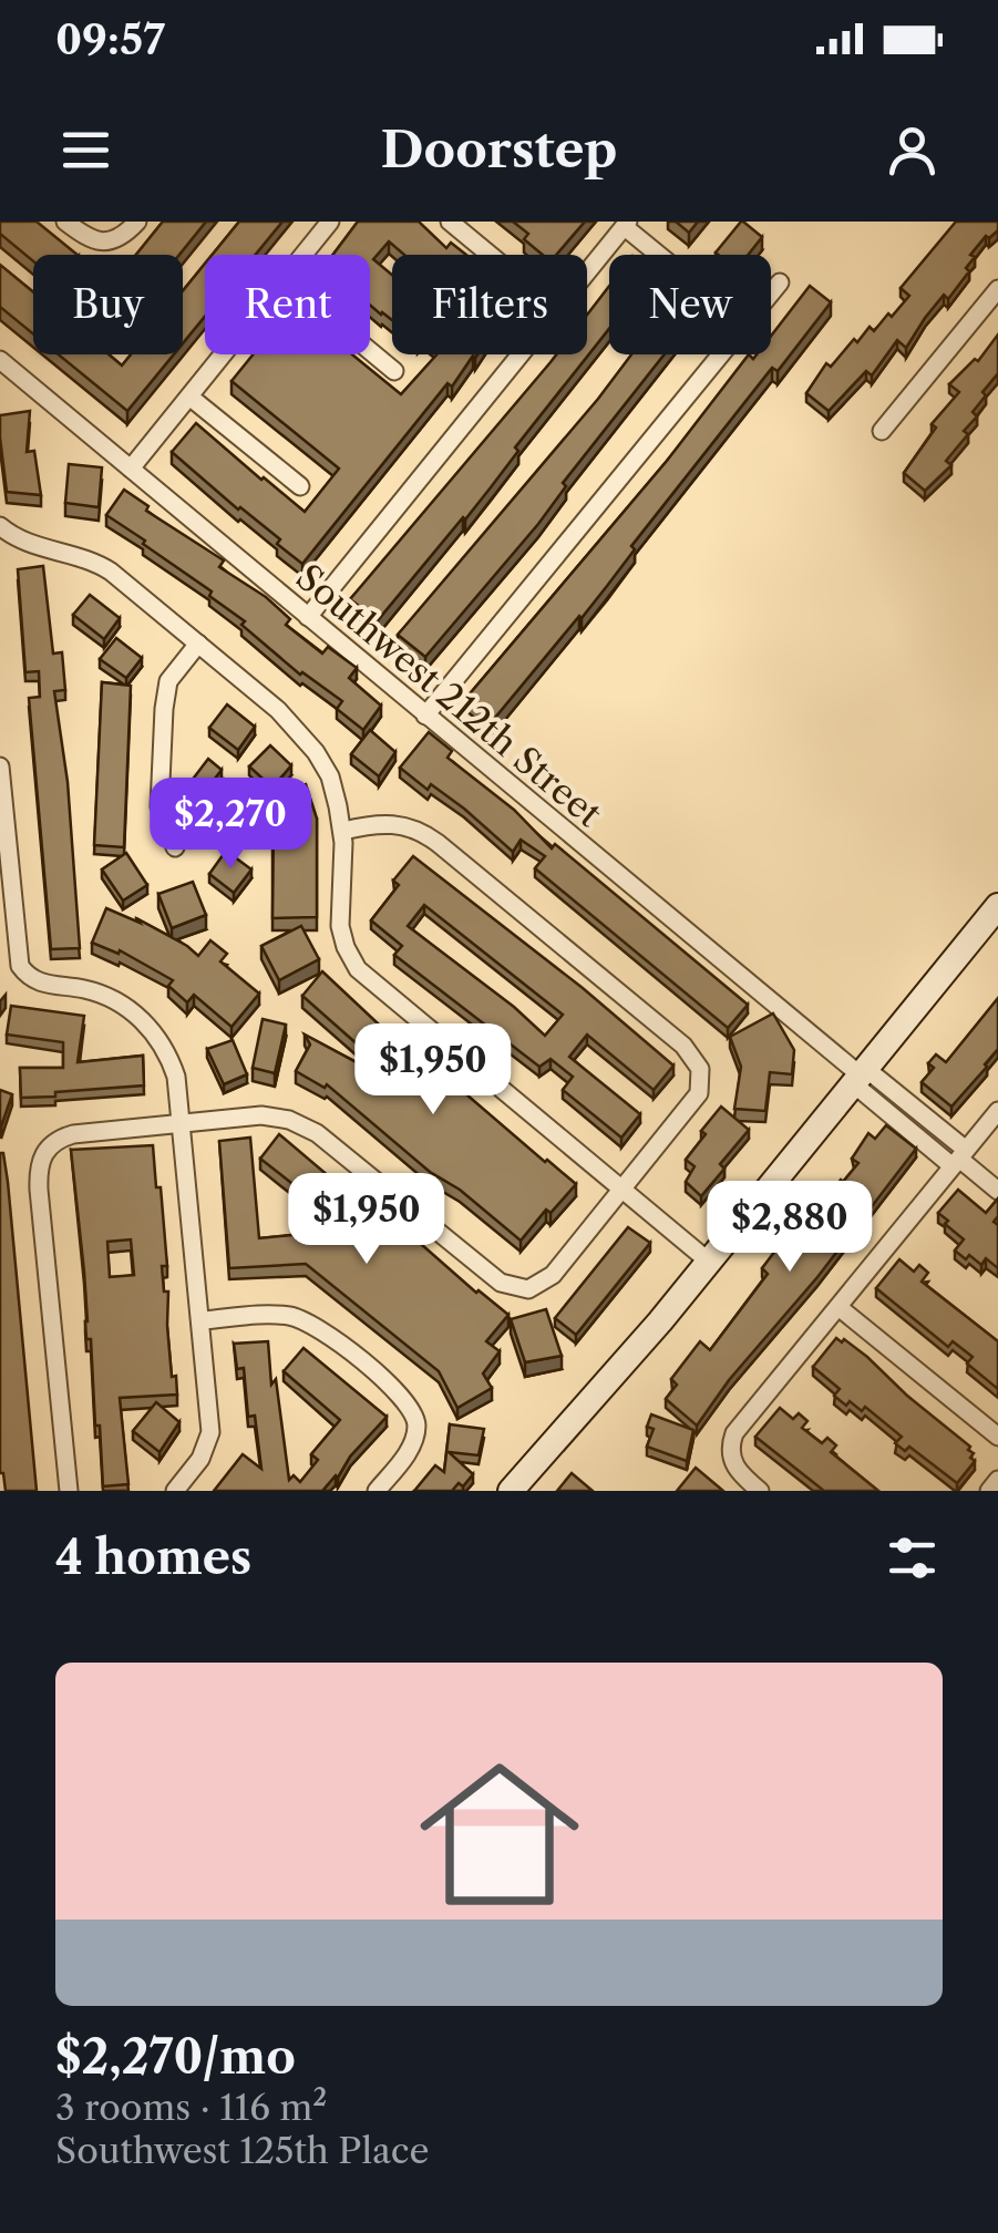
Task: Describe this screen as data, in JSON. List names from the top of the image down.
{
  "streets": {
    "street": ["Southwest 212th Street"]
  },
  "page": {
    "status": "09:57",
    "header": "Doorstep",
    "chip": [
      "Buy",
      "Rent",
      "Filters",
      "New"
    ],
    "price": [
      "$2,270",
      "$1,950",
      "$1,950",
      "$2,880"
    ],
    "heading": "4 homes",
    "list": [
      {
        "name": "$2,270/mo",
        "note": "3 rooms · 116 m² · Southwest 125th Place"
      }
    ]
  }
}
